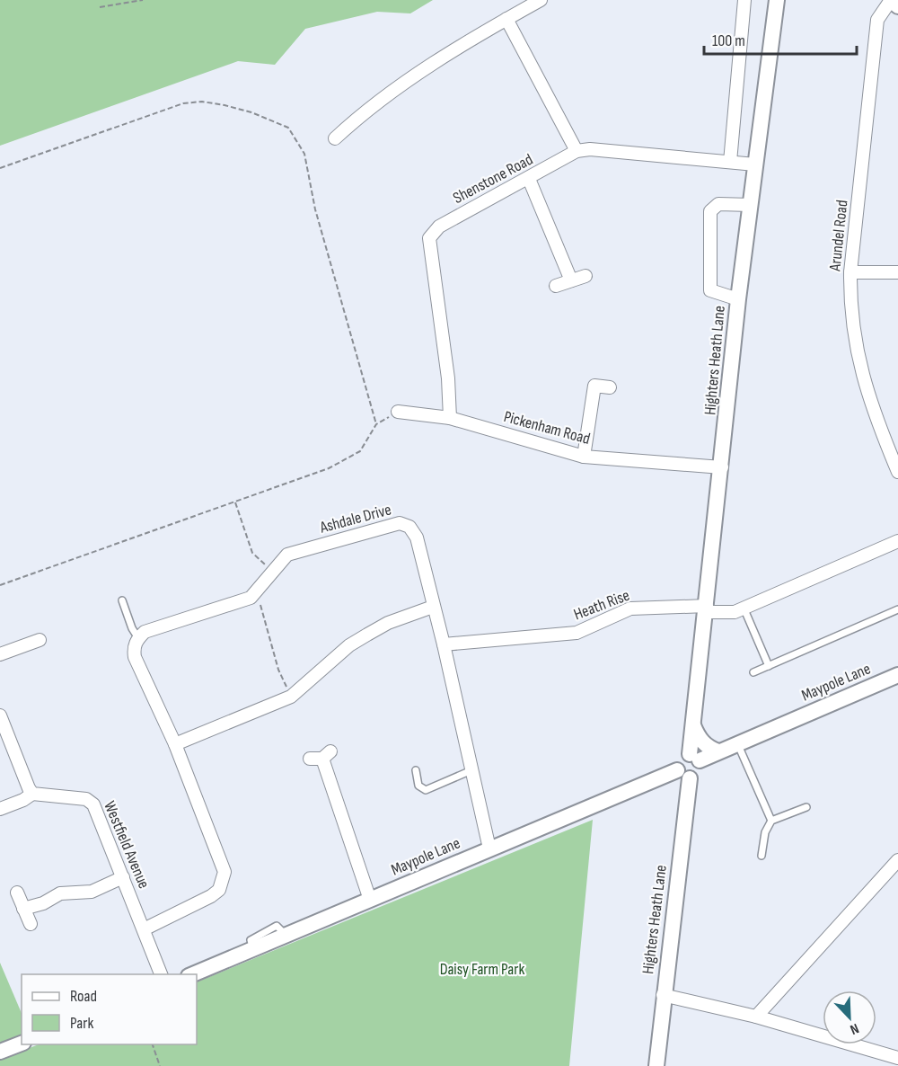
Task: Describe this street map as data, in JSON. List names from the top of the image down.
{
  "streets": {
    "street": [
      "Shenstone Road",
      "Arundel Road",
      "Highters Heath Lane",
      "Pickenham Road",
      "Ashdale Drive",
      "Heath Rise",
      "Maypole Lane",
      "Westfield Avenue"
    ]
  },
  "crossings": [
    ["Shenstone Road", "Highters Heath Lane"],
    ["Shenstone Road", "Pickenham Road"],
    ["Highters Heath Lane", "Pickenham Road"],
    ["Highters Heath Lane", "Heath Rise"],
    ["Highters Heath Lane", "Maypole Lane"]
  ],
  "parks": ["Daisy Farm Park"],
  "legend": ["Road", "Park"],
  "scale_bar": "100 m",
  "north": "bottom right"
}
